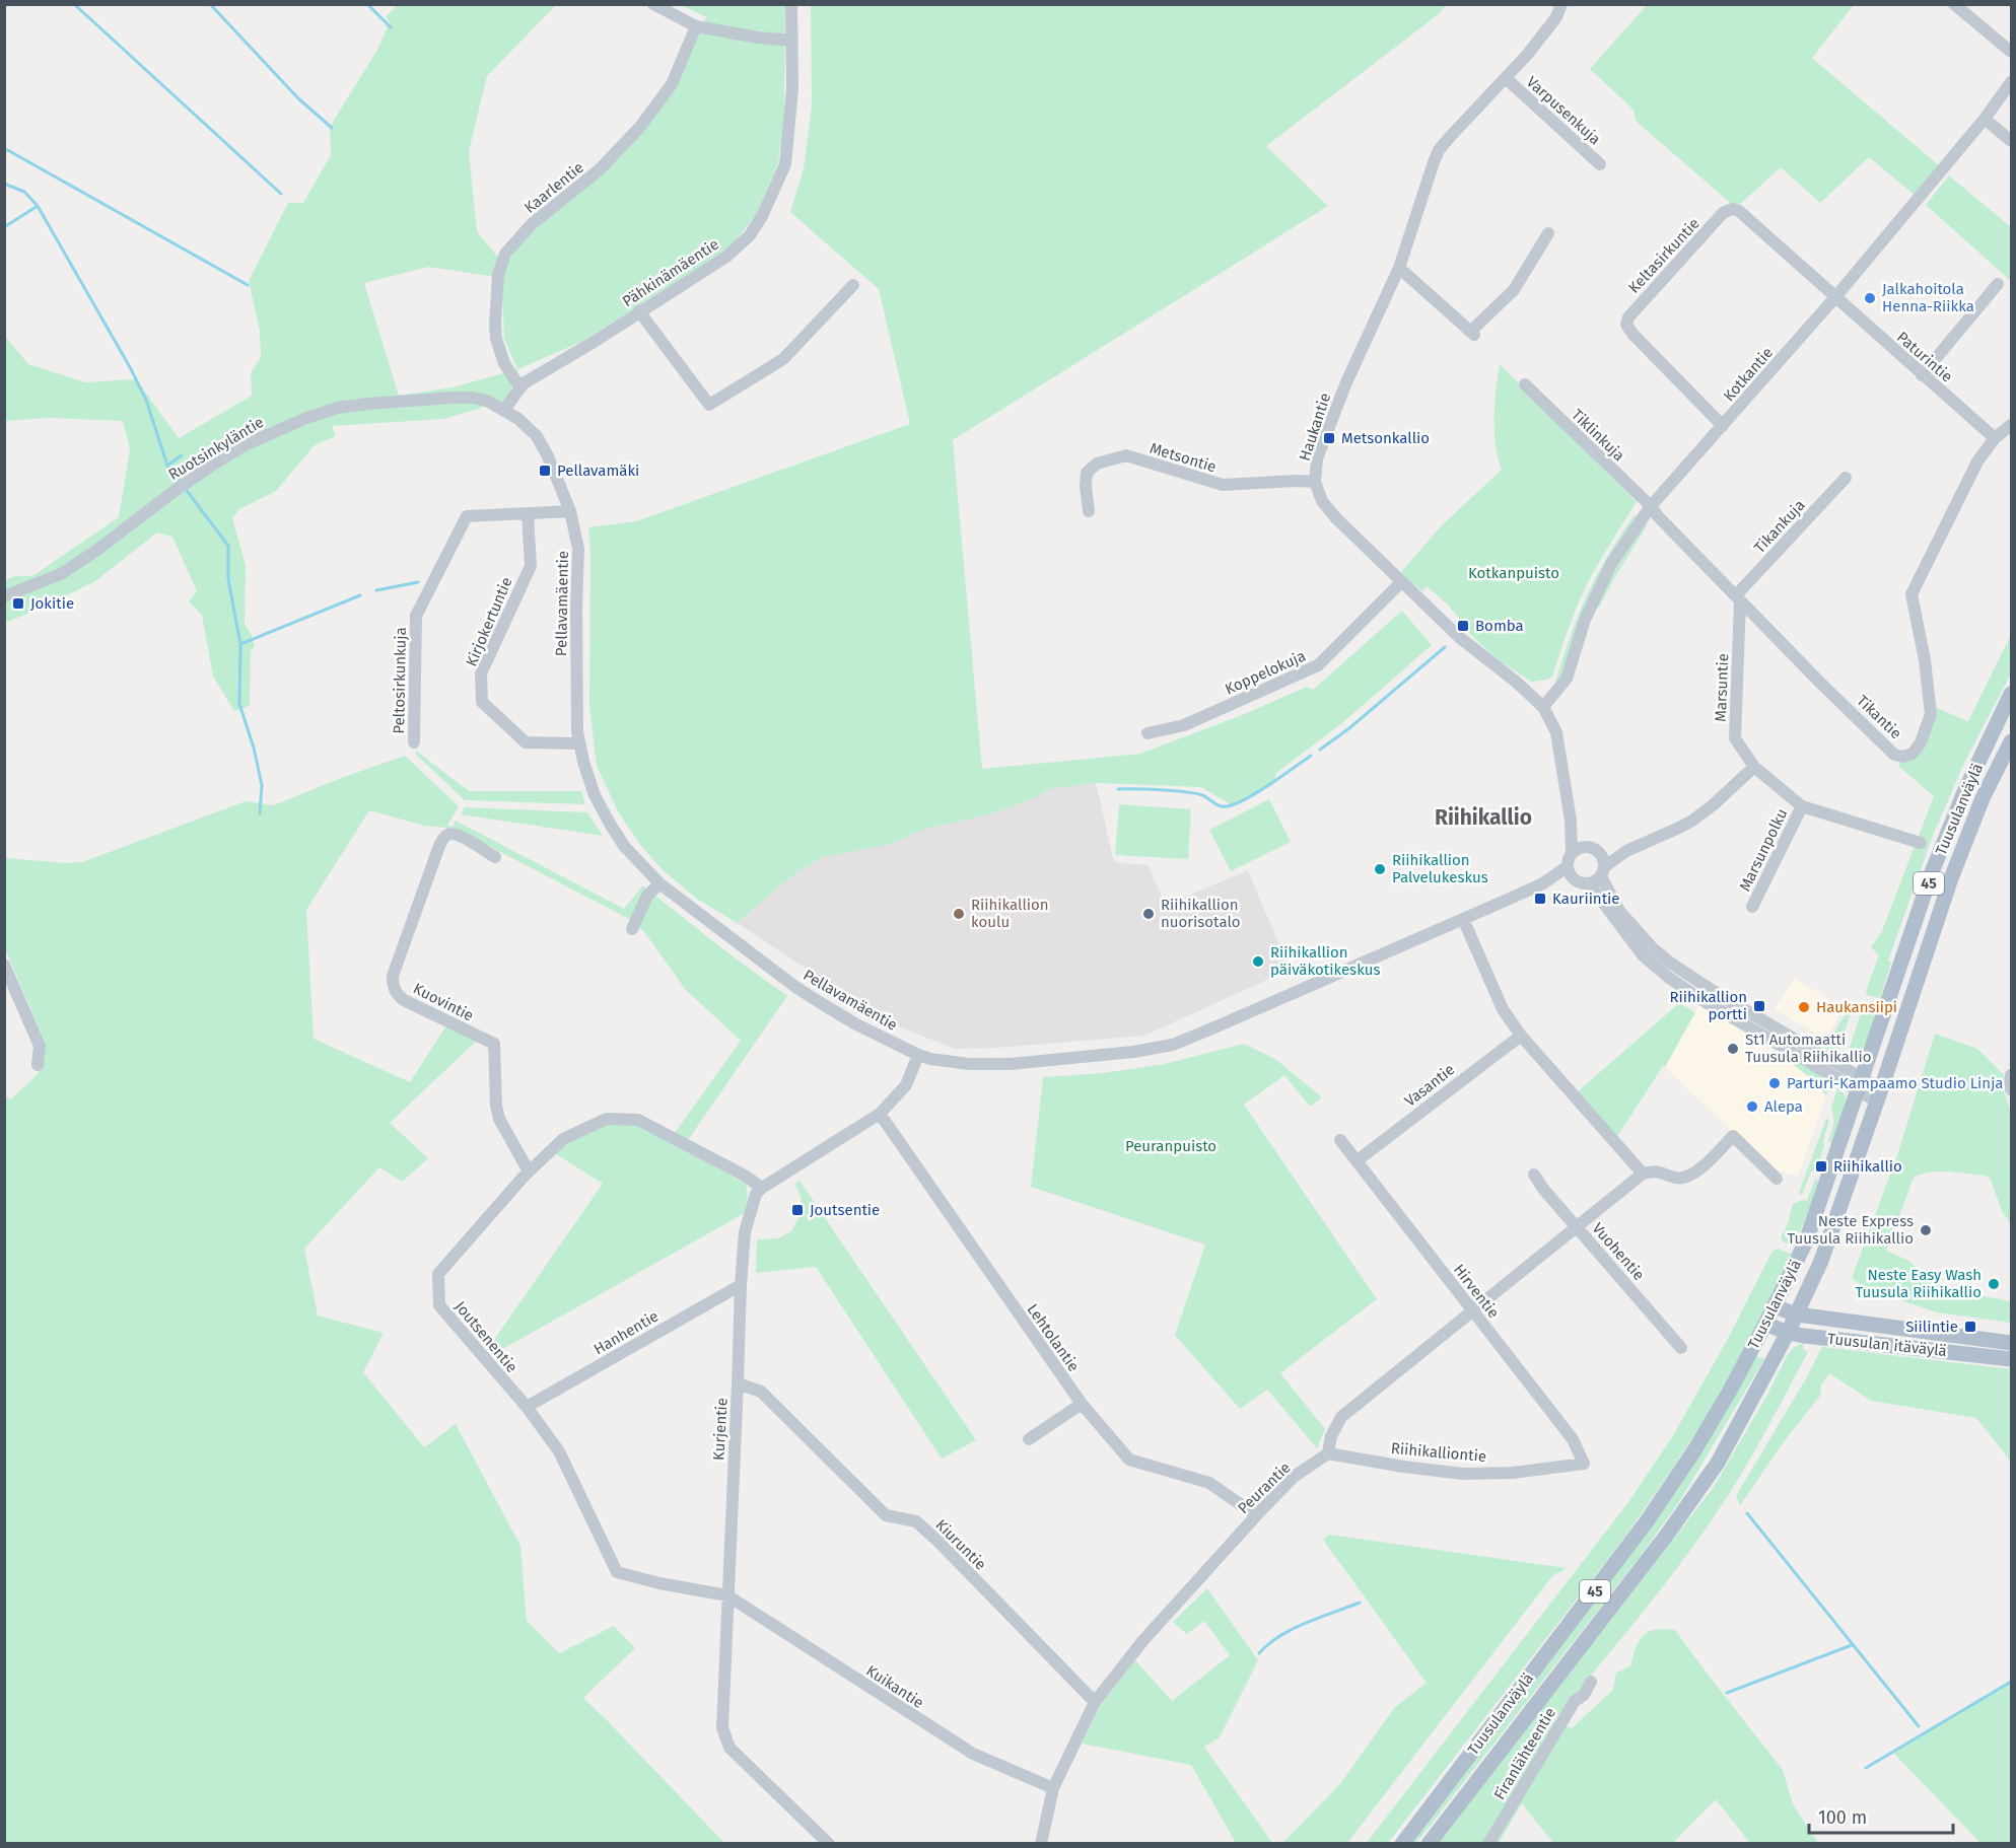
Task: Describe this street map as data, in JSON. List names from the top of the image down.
{
  "streets": {
    "main road": ["Tuusulanväylä", "45", "Tuusulan itäväylä"],
    "street": [
      "Varpusenkuja",
      "Kaarlentie",
      "Keltasirkuntie",
      "Pähkinämäentie",
      "Paturintie",
      "Kotkantie",
      "Haukantie",
      "Tiklinkuja",
      "Ruotsinkyläntie",
      "Metsontie",
      "Tikankuja",
      "Pellavamäentie",
      "Kirjokertuntie",
      "Koppelokuja",
      "Peltosirkunkuja",
      "Marsuntie",
      "Tikantie",
      "Marsunpolku",
      "Kuovintie",
      "Vasantie",
      "Vuohentie",
      "Hirventie",
      "Hanhentie",
      "Joutsenentie",
      "Lehtolantie",
      "Kurjentie",
      "Riihikalliontie",
      "Peurantie",
      "Kiuruntie",
      "Kuikantie",
      "Firanlähteentie"
    ]
  },
  "crossings": [
    ["Varpusenkuja", "Haukantie"],
    ["Kaarlentie", "Pähkinämäentie"],
    ["Keltasirkuntie", "Paturintie"],
    ["Keltasirkuntie", "Kotkantie"],
    ["Pähkinämäentie", "Ruotsinkyläntie"],
    ["Pähkinämäentie", "Pellavamäentie"],
    ["Paturintie", "Kotkantie"],
    ["Paturintie", "Tikantie"],
    ["Kotkantie", "Haukantie"],
    ["Kotkantie", "Tiklinkuja"],
    ["Kotkantie", "Tikantie"],
    ["Haukantie", "Metsontie"],
    ["Haukantie", "Pellavamäentie"],
    ["Haukantie", "Koppelokuja"],
    ["Tiklinkuja", "Tikantie"],
    ["Ruotsinkyläntie", "Pellavamäentie"],
    ["Tikankuja", "Marsuntie"],
    ["Tikankuja", "Tikantie"],
    ["Pellavamäentie", "Kirjokertuntie"],
    ["Pellavamäentie", "Peltosirkunkuja"],
    ["Kirjokertuntie", "Peltosirkunkuja"],
    ["Marsuntie", "Tikantie"],
    ["Marsuntie", "Marsunpolku"],
    ["Tuusulanväylä", "Tuusulan itäväylä"],
    ["Kuovintie", "Joutsenentie"],
    ["Vasantie", "Hirventie"],
    ["Hirventie", "Riihikalliontie"],
    ["Hanhentie", "Joutsenentie"],
    ["Hanhentie", "Kurjentie"],
    ["Joutsenentie", "Kurjentie"],
    ["Joutsenentie", "Kuikantie"],
    ["Lehtolantie", "Peurantie"],
    ["Kurjentie", "Kiuruntie"],
    ["Kurjentie", "Kuikantie"],
    ["Riihikalliontie", "Peurantie"],
    ["Peurantie", "Kiuruntie"],
    ["Peurantie", "Kuikantie"]
  ],
  "districts": ["Riihikallio"],
  "parks": ["Kotkanpuisto", "Peuranpuisto"],
  "places": {
    "other": [
      "Jalkahoitola Henna-Riikka",
      "Riihikallion Palvelukeskus",
      "Riihikallion koulu",
      "Riihikallion nuorisotalo",
      "Riihikallion päiväkotikeskus",
      "Haukansiipi",
      "St1 Automaatti Tuusula Riihikallio",
      "Parturi-Kampaamo Studio Linja",
      "Alepa",
      "Neste Express Tuusula Riihikallio",
      "Neste Easy Wash Tuusula Riihikallio"
    ],
    "transit": [
      "Metsonkallio",
      "Pellavamäki",
      "Jokitie",
      "Bomba",
      "Kauriintie",
      "Riihikallion portti",
      "Riihikallio",
      "Joutsentie",
      "Siilintie"
    ]
  },
  "scale_bar": "100 m"
}
